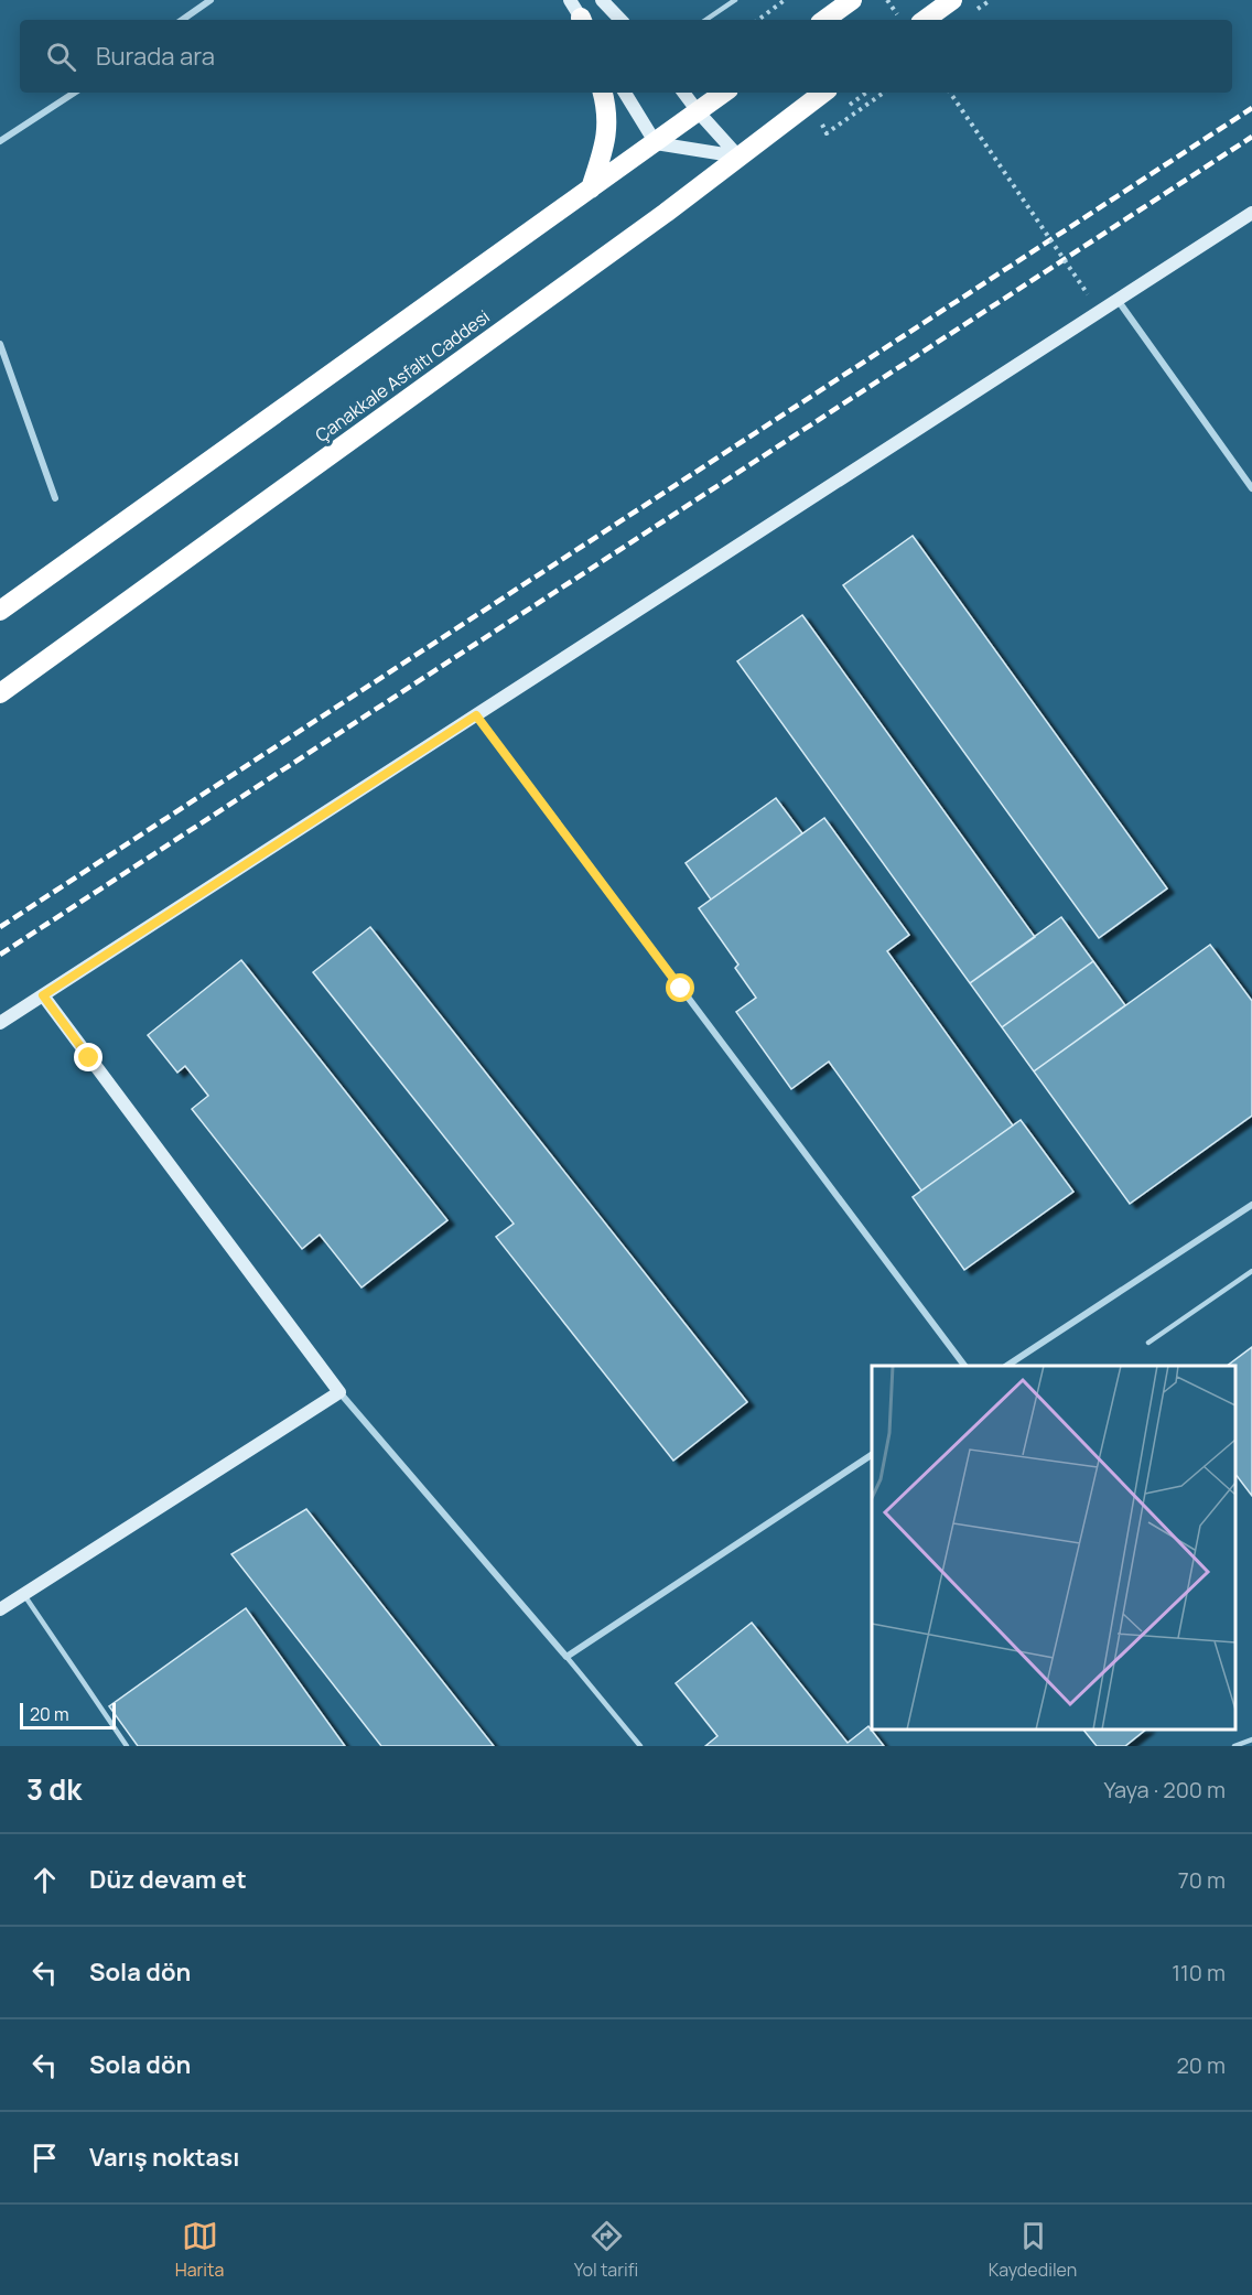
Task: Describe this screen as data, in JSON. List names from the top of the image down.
{
  "streets": {
    "highway": ["Çanakkale Asfaltı Caddesi"]
  },
  "scale_bar": "20 m",
  "page": {
    "search": "Burada ara",
    "scale": "20 m",
    "heading": ["3 dk", "Yaya · 200 m"],
    "list": [
      ["Düz devam et", "70 m"],
      ["Sola dön", "110 m"],
      ["Sola dön", "20 m"],
      "Varış noktası"
    ],
    "nav": ["Harita", "Yol tarifi", "Kaydedilen"]
  }
}
